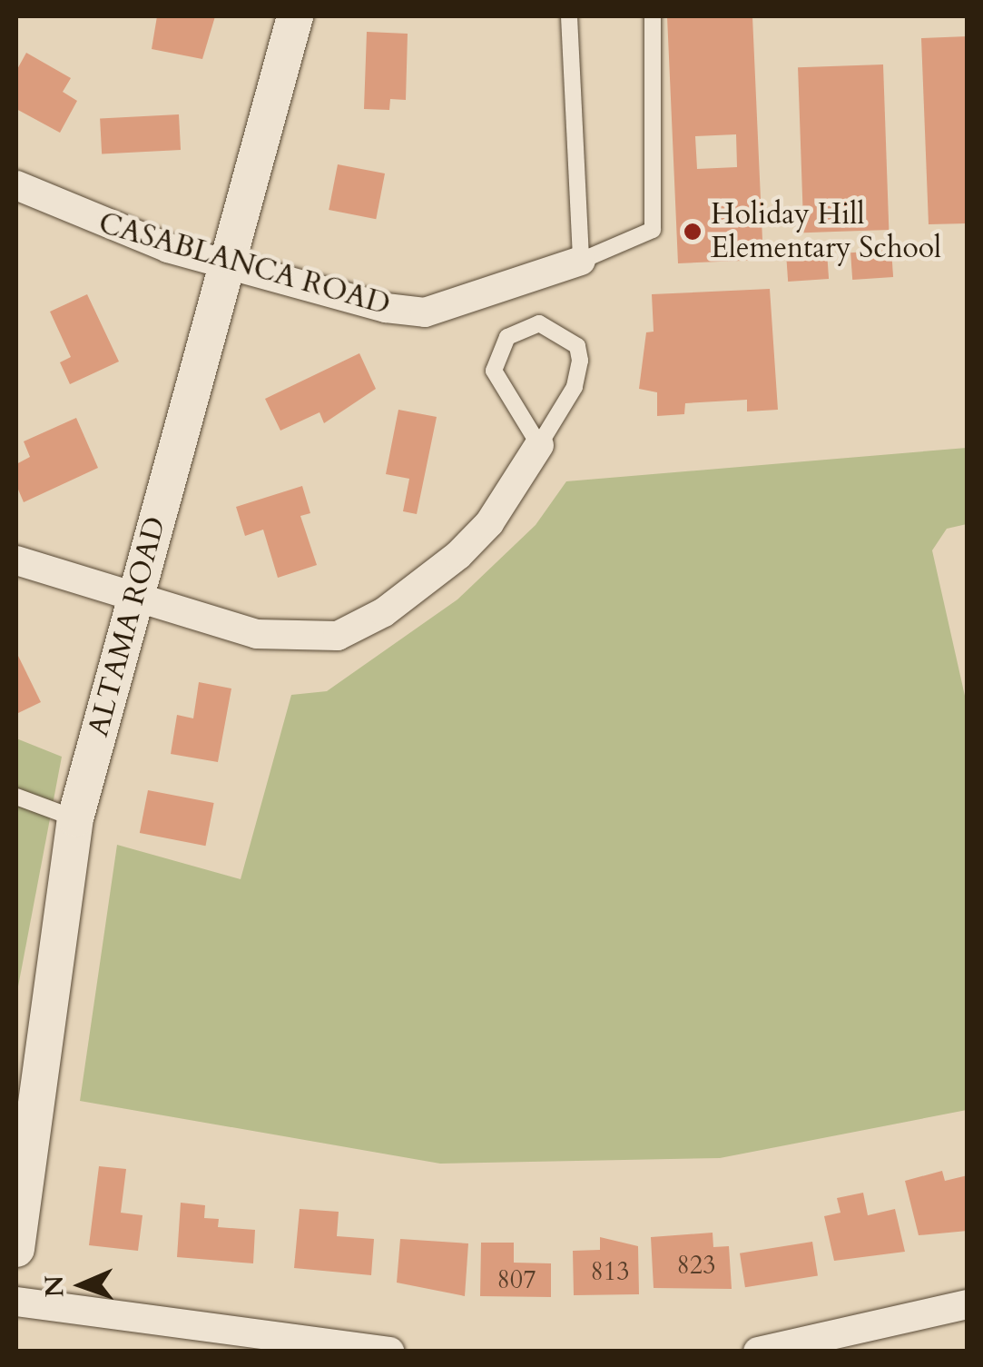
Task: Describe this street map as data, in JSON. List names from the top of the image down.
{
  "streets": {
    "street": ["CASABLANCA ROAD", "ALTAMA ROAD"]
  },
  "crossings": [
    ["CASABLANCA ROAD", "ALTAMA ROAD"]
  ],
  "places": ["Holiday Hill Elementary School"],
  "house_numbers": ["823", "813", "807"],
  "north": "left"
}
